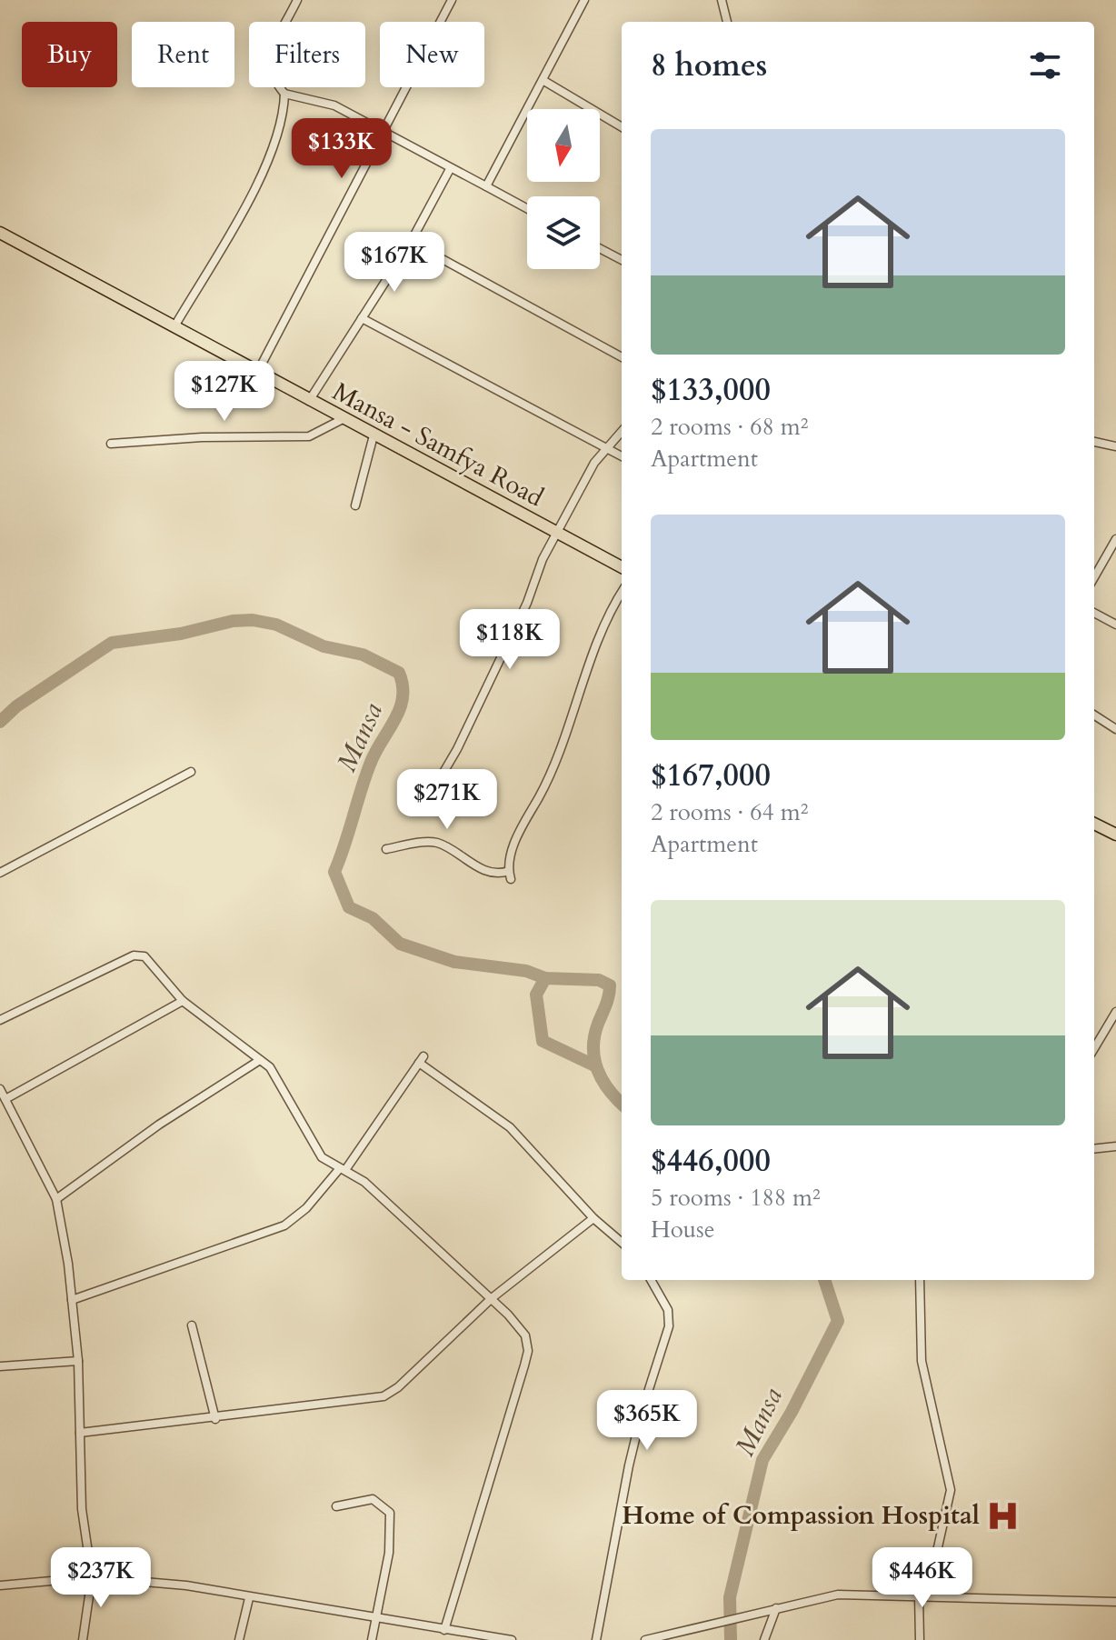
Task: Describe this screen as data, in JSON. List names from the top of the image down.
{
  "streets": {
    "main road": ["Mansa - Samfya Road"]
  },
  "water": ["Mansa"],
  "places": {
    "hospital": ["Home of Compassion Hospital"]
  },
  "north": "bottom",
  "page": {
    "chip": [
      "Buy",
      "Rent",
      "Filters",
      "New"
    ],
    "heading": "8 homes",
    "list": [
      {
        "name": "$133,000",
        "note": "2 rooms · 68 m² · Apartment"
      },
      {
        "name": "$167,000",
        "note": "2 rooms · 64 m² · Apartment"
      },
      {
        "name": "$446,000",
        "note": "5 rooms · 188 m² · House"
      }
    ],
    "price": [
      "$133K",
      "$167K",
      "$127K",
      "$118K",
      "$271K",
      "$365K",
      "$237K",
      "$446K"
    ]
  }
}
